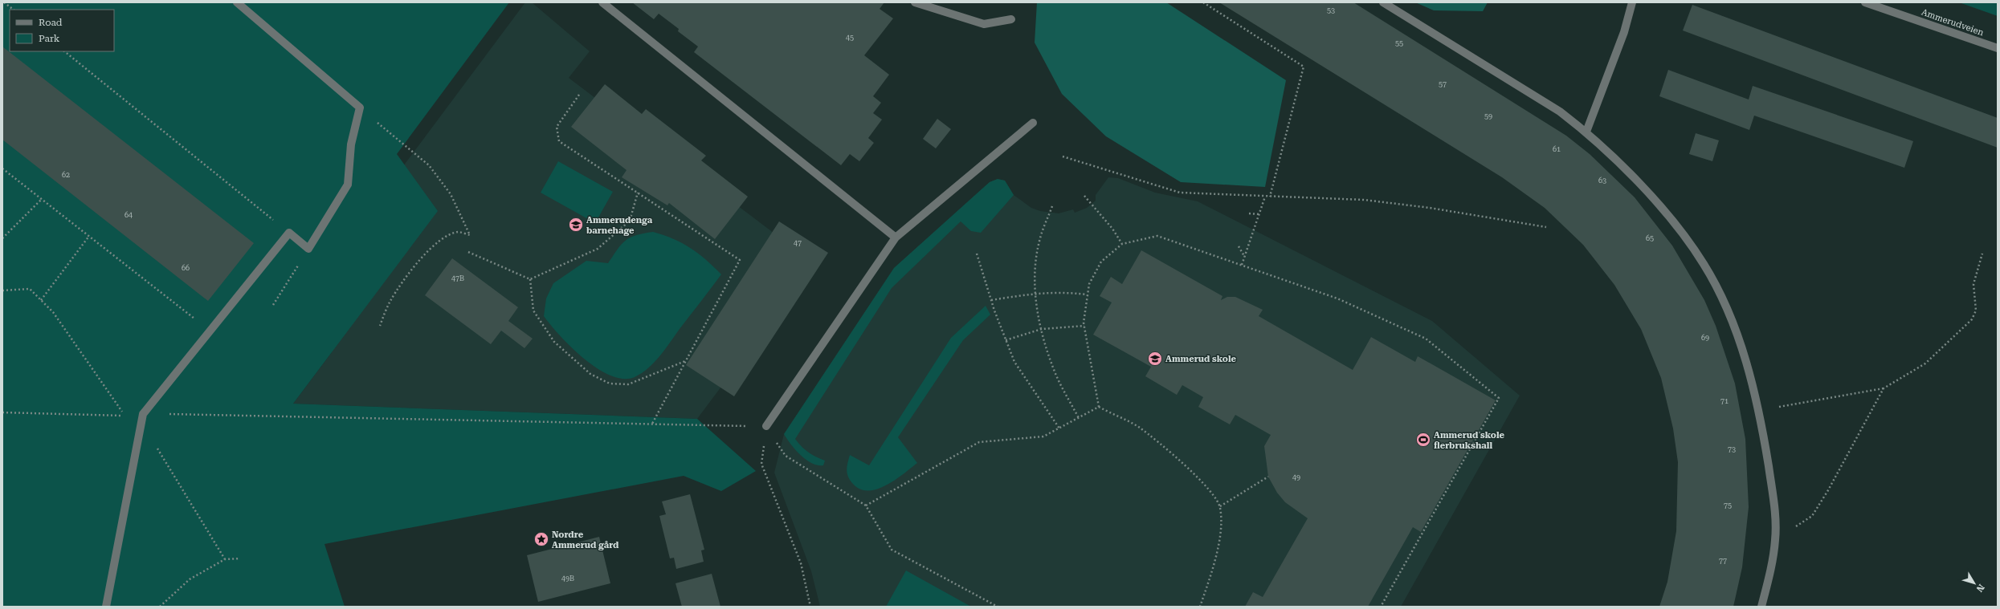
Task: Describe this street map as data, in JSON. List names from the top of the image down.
{
  "streets": {
    "street": ["Ammerudveien"]
  },
  "places": {
    "school or university": ["Ammerudenga barnehage", "Ammerud skole"],
    "sports": ["Ammerud skole flerbrukshall"],
    "place": ["Nordre Ammerud gård"]
  },
  "house_numbers": [
    "53",
    "45",
    "55",
    "57",
    "59",
    "61",
    "62",
    "63",
    "64",
    "65",
    "47",
    "66",
    "47B",
    "69",
    "71",
    "73",
    "49",
    "75",
    "77",
    "49B"
  ],
  "legend": ["Road", "Park"],
  "north": "bottom right"
}
